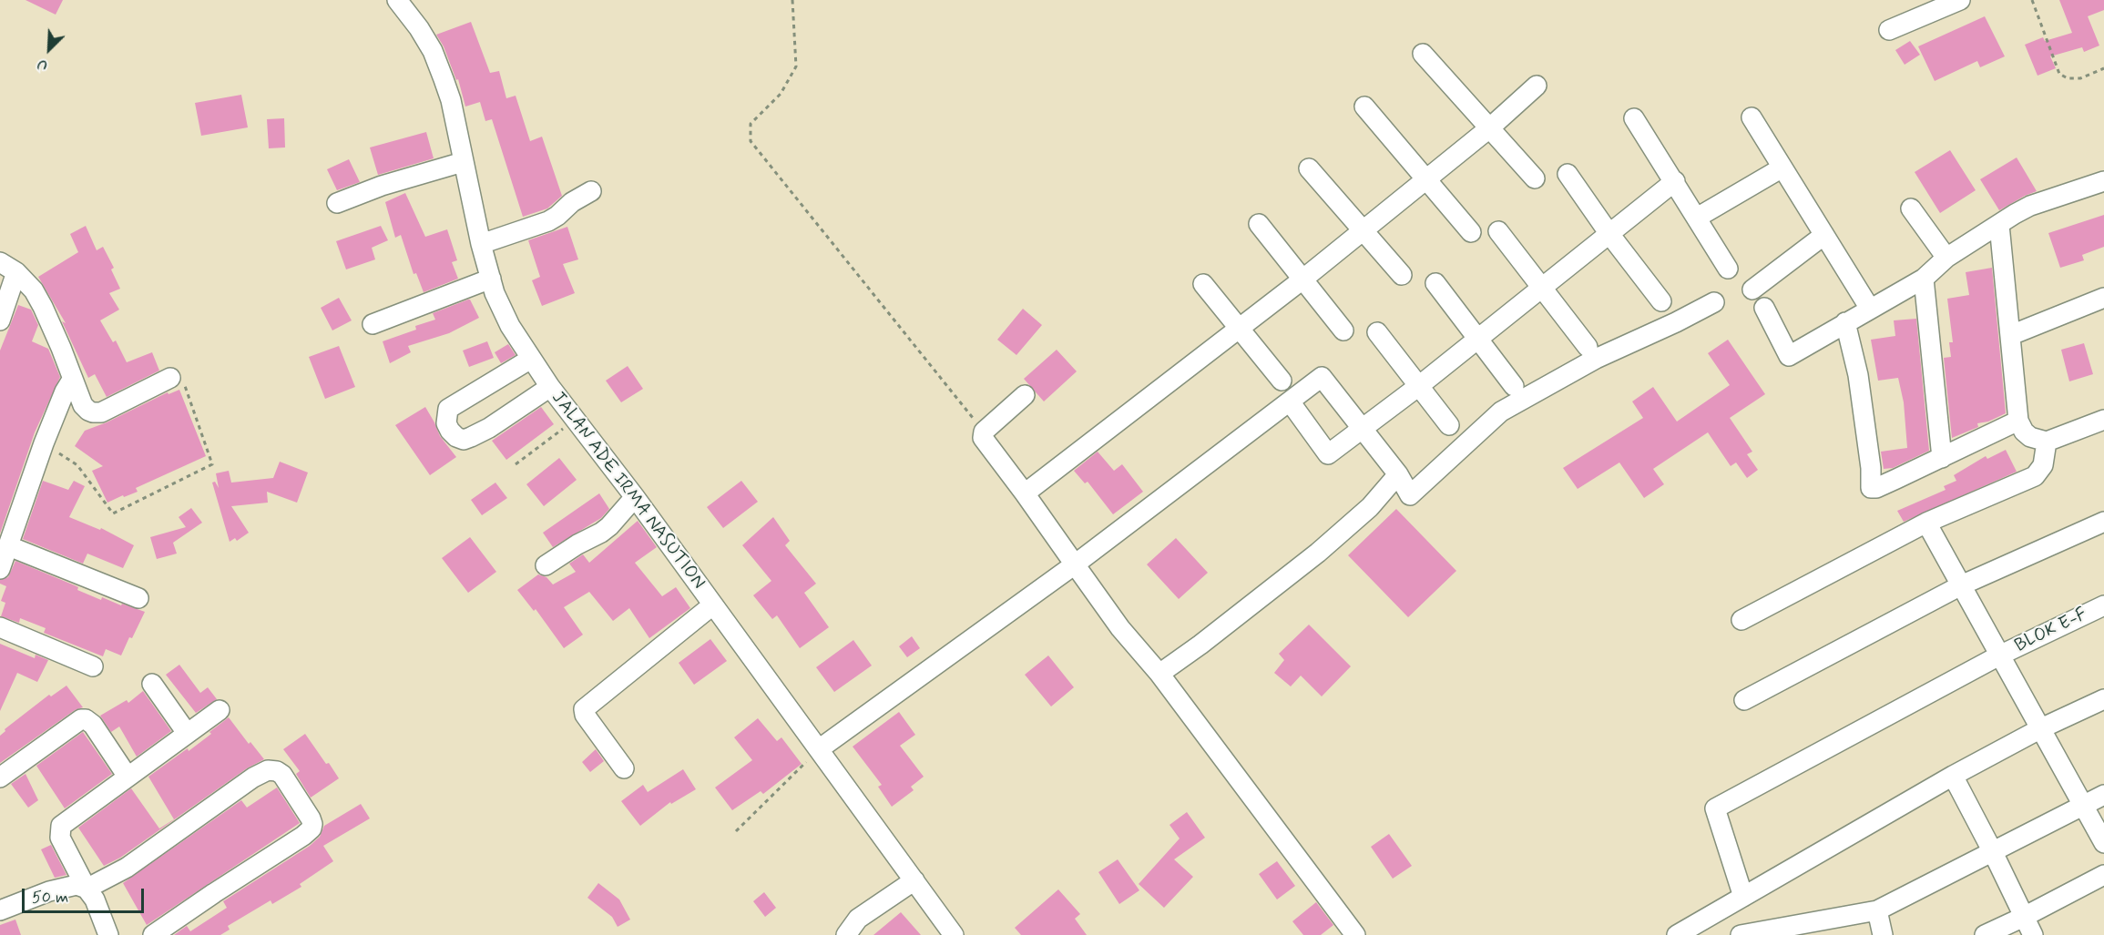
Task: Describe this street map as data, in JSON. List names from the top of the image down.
{
  "streets": {
    "street": ["JALAN ADE IRMA NASUTION", "BLOK E-F"]
  },
  "scale_bar": "50 m",
  "north": "bottom left"
}
